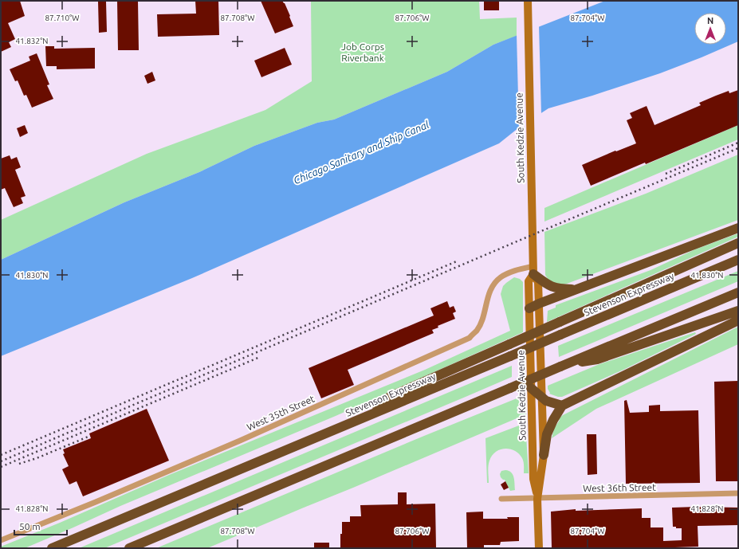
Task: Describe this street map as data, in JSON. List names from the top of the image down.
{
  "streets": {
    "highway": ["Stevenson Expressway"],
    "main road": ["South Kedzie Avenue"],
    "street": ["West 35th Street", "West 36th Street"]
  },
  "crossings": [
    ["South Kedzie Avenue", "West 35th Street"],
    ["South Kedzie Avenue", "West 36th Street"]
  ],
  "water": ["Chicago Sanitary and Ship Canal"],
  "parks": ["Job Corps Riverbank"],
  "scale_bar": "50 m",
  "north": "top",
  "coordinates": [
    "87.710°W",
    "87.708°W",
    "87.706°W",
    "87.704°W",
    "41.832°N",
    "41.830°N",
    "41.828°N"
  ]
}
